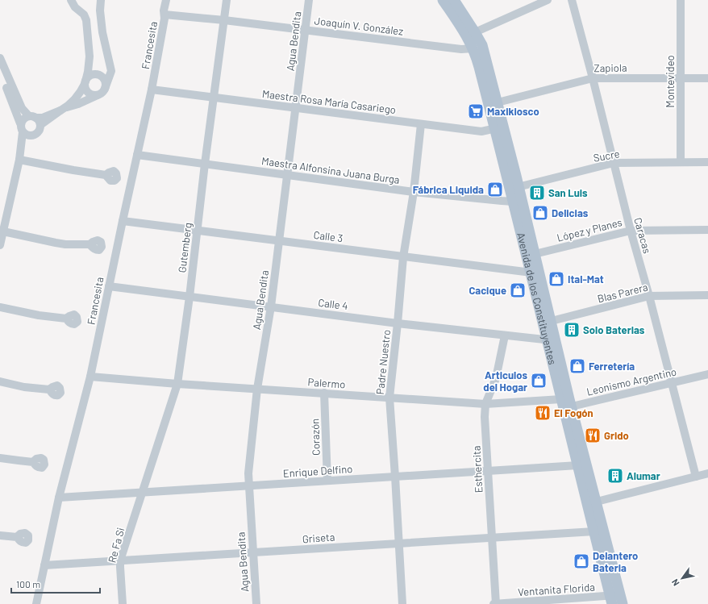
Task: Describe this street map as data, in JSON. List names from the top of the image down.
{
  "streets": {
    "main road": ["Avenida de los Constituyentes"],
    "street": [
      "Joaquín V. González",
      "Agua Bendita",
      "Francesita",
      "Zapiola",
      "Montevideo",
      "Maestra Rosa María Casariego",
      "Sucre",
      "Maestra Alfonsina Juana Burga",
      "López y Planes",
      "Caracas",
      "Calle 3",
      "Gutemberg",
      "Blas Parera",
      "Calle 4",
      "Padre Nuestro",
      "Leonismo Argentino",
      "Palermo",
      "Corazón",
      "Esthercita",
      "Enrique Delfino",
      "Griseta",
      "Re Fa Si",
      "Ventanita Florida"
    ]
  },
  "crossings": [
    ["Joaquín V. González", "Agua Bendita"],
    ["Joaquín V. González", "Francesita"],
    ["Joaquín V. González", "Gutemberg"],
    ["Joaquín V. González", "Avenida de los Constituyentes"],
    ["Agua Bendita", "Maestra Rosa María Casariego"],
    ["Agua Bendita", "Maestra Alfonsina Juana Burga"],
    ["Agua Bendita", "Calle 3"],
    ["Agua Bendita", "Calle 4"],
    ["Agua Bendita", "Palermo"],
    ["Agua Bendita", "Enrique Delfino"],
    ["Agua Bendita", "Griseta"],
    ["Francesita", "Maestra Rosa María Casariego"],
    ["Francesita", "Maestra Alfonsina Juana Burga"],
    ["Francesita", "Calle 3"],
    ["Francesita", "Calle 4"],
    ["Francesita", "Palermo"],
    ["Francesita", "Enrique Delfino"],
    ["Francesita", "Griseta"],
    ["Zapiola", "Montevideo"],
    ["Zapiola", "Caracas"],
    ["Zapiola", "Avenida de los Constituyentes"],
    ["Montevideo", "Sucre"],
    ["Maestra Rosa María Casariego", "Gutemberg"],
    ["Maestra Rosa María Casariego", "Avenida de los Constituyentes"],
    ["Maestra Rosa María Casariego", "Padre Nuestro"],
    ["Sucre", "Caracas"],
    ["Sucre", "Avenida de los Constituyentes"],
    ["Maestra Alfonsina Juana Burga", "Gutemberg"],
    ["Maestra Alfonsina Juana Burga", "Avenida de los Constituyentes"],
    ["Maestra Alfonsina Juana Burga", "Padre Nuestro"],
    ["López y Planes", "Caracas"],
    ["López y Planes", "Avenida de los Constituyentes"],
    ["Caracas", "Blas Parera"],
    ["Caracas", "Leonismo Argentino"],
    ["Calle 3", "Gutemberg"],
    ["Calle 3", "Avenida de los Constituyentes"],
    ["Calle 3", "Padre Nuestro"],
    ["Gutemberg", "Calle 4"],
    ["Gutemberg", "Palermo"],
    ["Gutemberg", "Enrique Delfino"],
    ["Gutemberg", "Re Fa Si"],
    ["Blas Parera", "Avenida de los Constituyentes"],
    ["Avenida de los Constituyentes", "Calle 4"],
    ["Avenida de los Constituyentes", "Leonismo Argentino"],
    ["Avenida de los Constituyentes", "Palermo"],
    ["Avenida de los Constituyentes", "Enrique Delfino"],
    ["Avenida de los Constituyentes", "Griseta"],
    ["Avenida de los Constituyentes", "Ventanita Florida"],
    ["Calle 4", "Padre Nuestro"],
    ["Calle 4", "Esthercita"],
    ["Padre Nuestro", "Palermo"],
    ["Padre Nuestro", "Enrique Delfino"],
    ["Padre Nuestro", "Griseta"],
    ["Palermo", "Corazón"],
    ["Palermo", "Esthercita"],
    ["Corazón", "Enrique Delfino"],
    ["Esthercita", "Enrique Delfino"],
    ["Esthercita", "Griseta"],
    ["Esthercita", "Ventanita Florida"],
    ["Enrique Delfino", "Re Fa Si"],
    ["Griseta", "Re Fa Si"]
  ],
  "places": {
    "supermarket": ["Maxikiosco"],
    "shop": [
      "Fábrica Liquida",
      "Delicias",
      "Ital-Mat",
      "Cacique",
      "Ferretería",
      "Articulos del Hogar",
      "Delantero Bateria"
    ],
    "building": ["San Luis", "Solo Baterias", "Alumar"],
    "restaurant": ["El Fogón", "Grido"]
  },
  "scale_bar": "100 m",
  "north": "bottom left"
}
